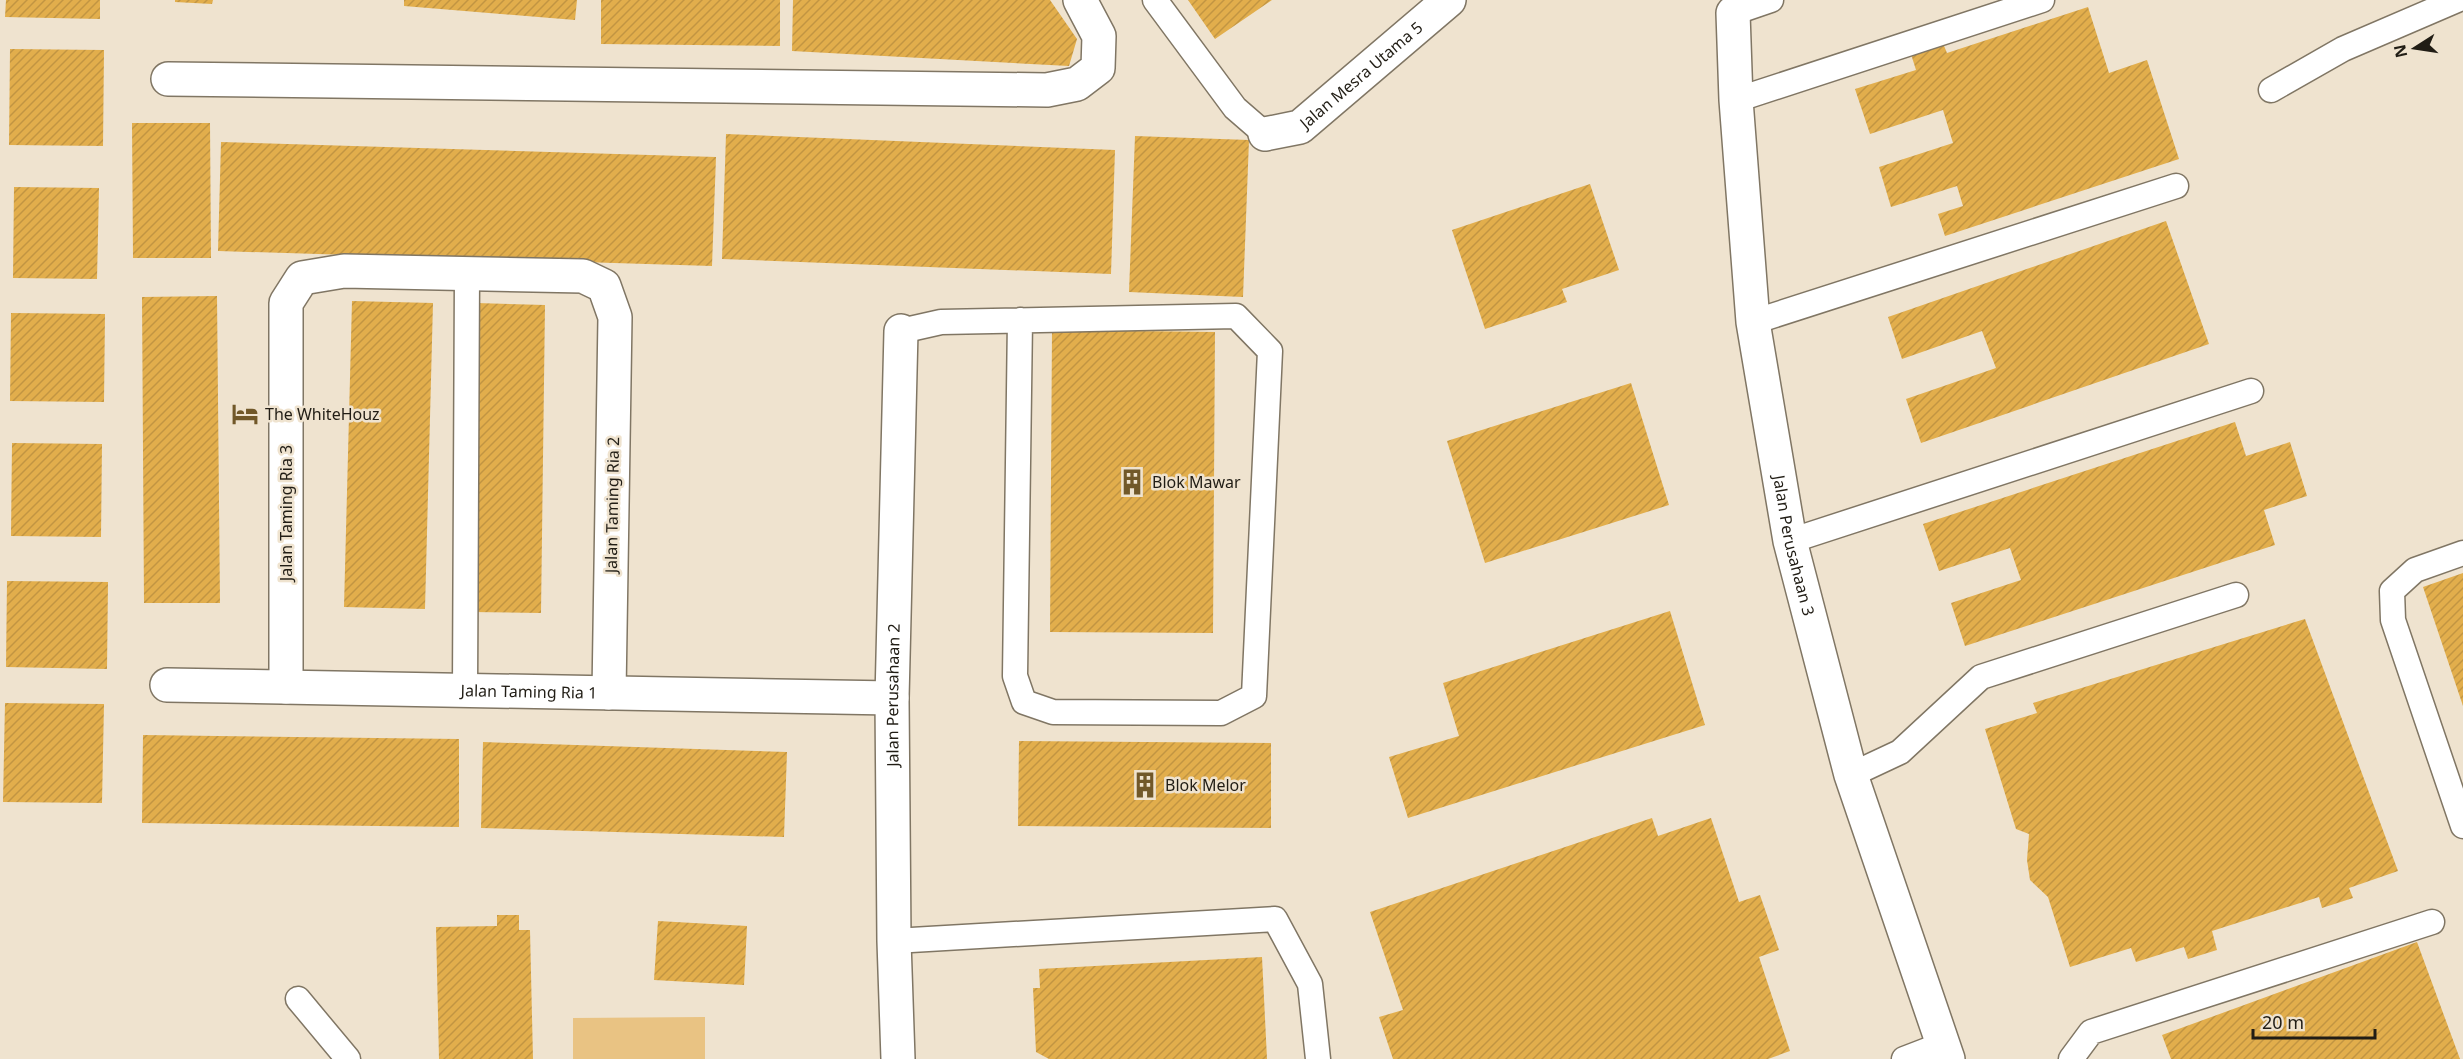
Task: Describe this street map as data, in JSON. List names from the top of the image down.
{
  "streets": {
    "street": [
      "Jalan Mesra Utama 5",
      "Jalan Taming Ria 2",
      "Jalan Taming Ria 3",
      "Jalan Perusahaan 3",
      "Jalan Taming Ria 1",
      "Jalan Perusahaan 2"
    ]
  },
  "crossings": [
    ["Jalan Taming Ria 2", "Jalan Taming Ria 3"],
    ["Jalan Taming Ria 2", "Jalan Taming Ria 1"],
    ["Jalan Taming Ria 3", "Jalan Taming Ria 1"],
    ["Jalan Taming Ria 1", "Jalan Perusahaan 2"]
  ],
  "places": {
    "hotel": ["The WhiteHouz"],
    "building": ["Blok Mawar", "Blok Melor"]
  },
  "scale_bar": "20 m",
  "north": "left"
}
